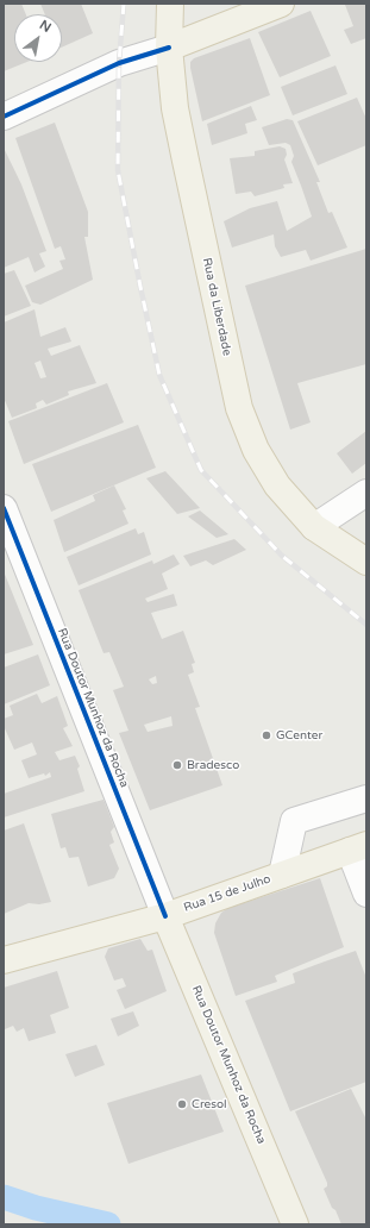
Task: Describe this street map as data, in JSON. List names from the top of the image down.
{
  "streets": {
    "main road": ["Rua da Liberdade", "Rua Doutor Munhoz da Rocha", "Rua 15 de Julho"]
  },
  "crossings": [
    ["Rua Doutor Munhoz da Rocha", "Rua 15 de Julho"]
  ],
  "places": ["GCenter", "Bradesco", "Cresol"],
  "north": "top right"
}
